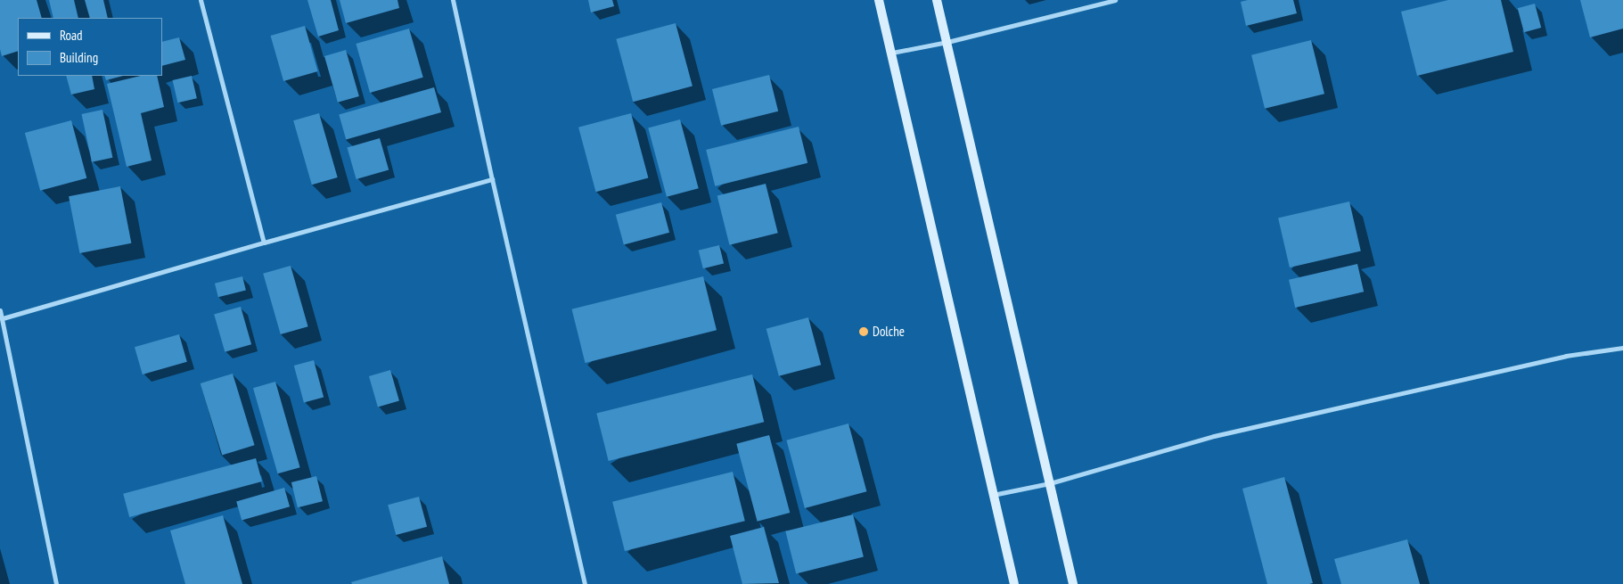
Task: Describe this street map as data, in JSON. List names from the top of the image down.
{
  "places": ["Dolche"],
  "legend": ["Road", "Building"]
}
